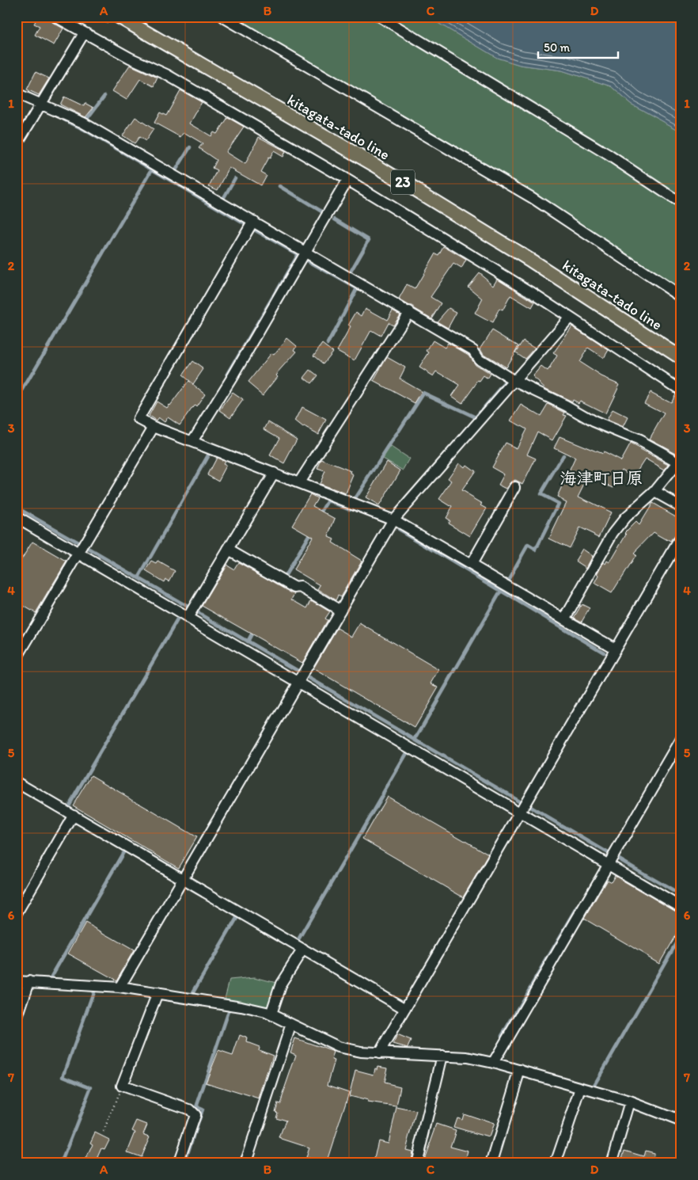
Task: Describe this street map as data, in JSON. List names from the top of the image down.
{
  "streets": {
    "main road": ["kitagata-tado line", "23"]
  },
  "districts": ["海津町日原"],
  "scale_bar": "50 m",
  "grid": {
    "columns": [
      "A",
      "B",
      "C",
      "D"
    ],
    "rows": [
      "1",
      "2",
      "3",
      "4",
      "5",
      "6",
      "7"
    ]
  }
}
